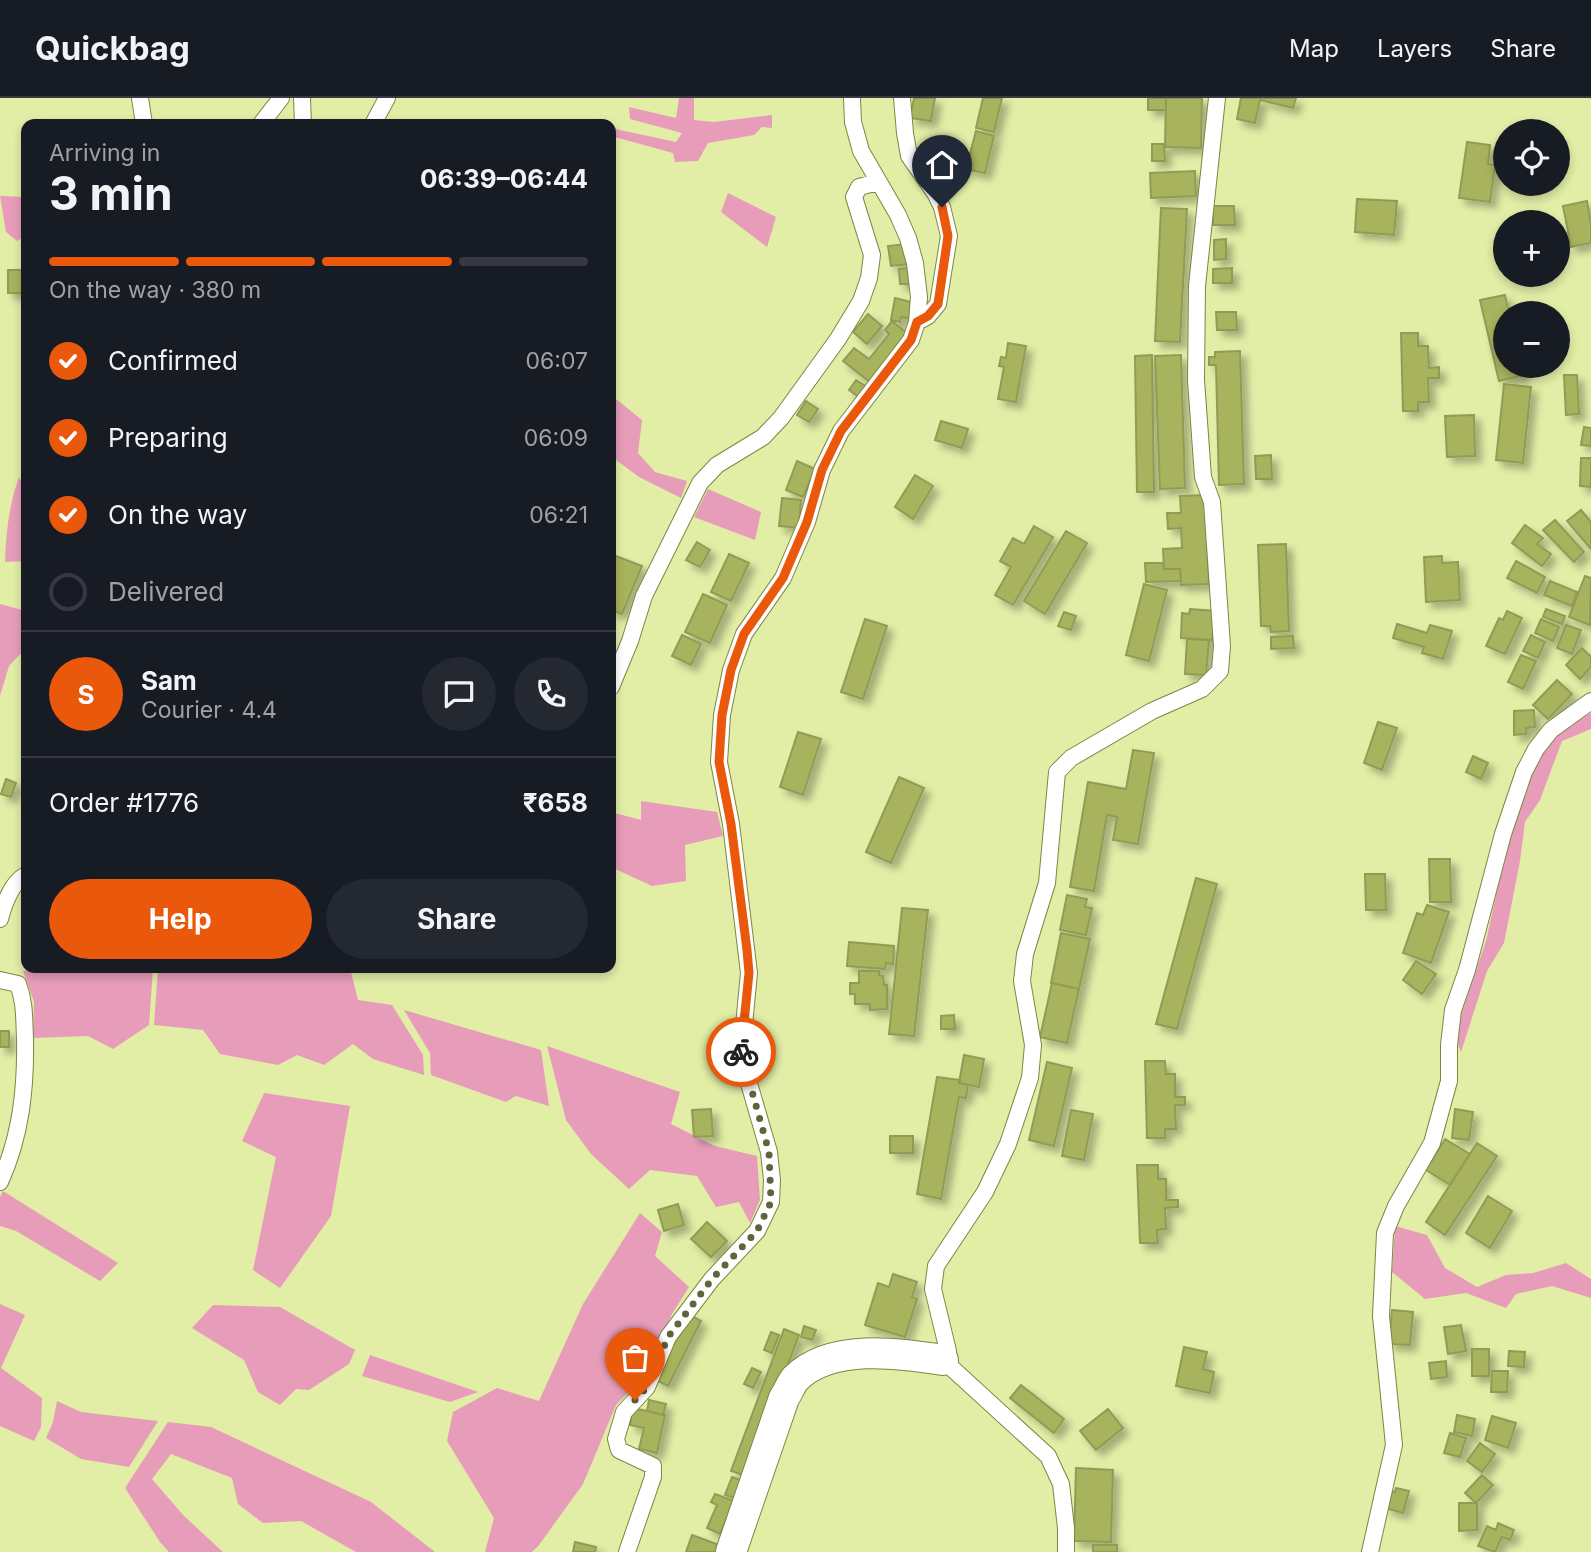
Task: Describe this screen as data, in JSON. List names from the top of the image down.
{
  "page": {
    "header": "Quickbag",
    "nav": ["Map", "Layers", "Share"],
    "map_buttons": ["+", "−"],
    "heading": ["3 min", "Arriving in", "06:39–06:44"],
    "panel": [
      "Sam",
      "Courier · 4.4",
      "Order #1776",
      "₹658"
    ],
    "bar": "On the way · 380 m",
    "list": [
      ["Confirmed", "06:07"],
      ["Preparing", "06:09"],
      ["On the way", "06:21"],
      "Delivered"
    ],
    "round": "S",
    "buttons": ["Help", "Share"]
  }
}
